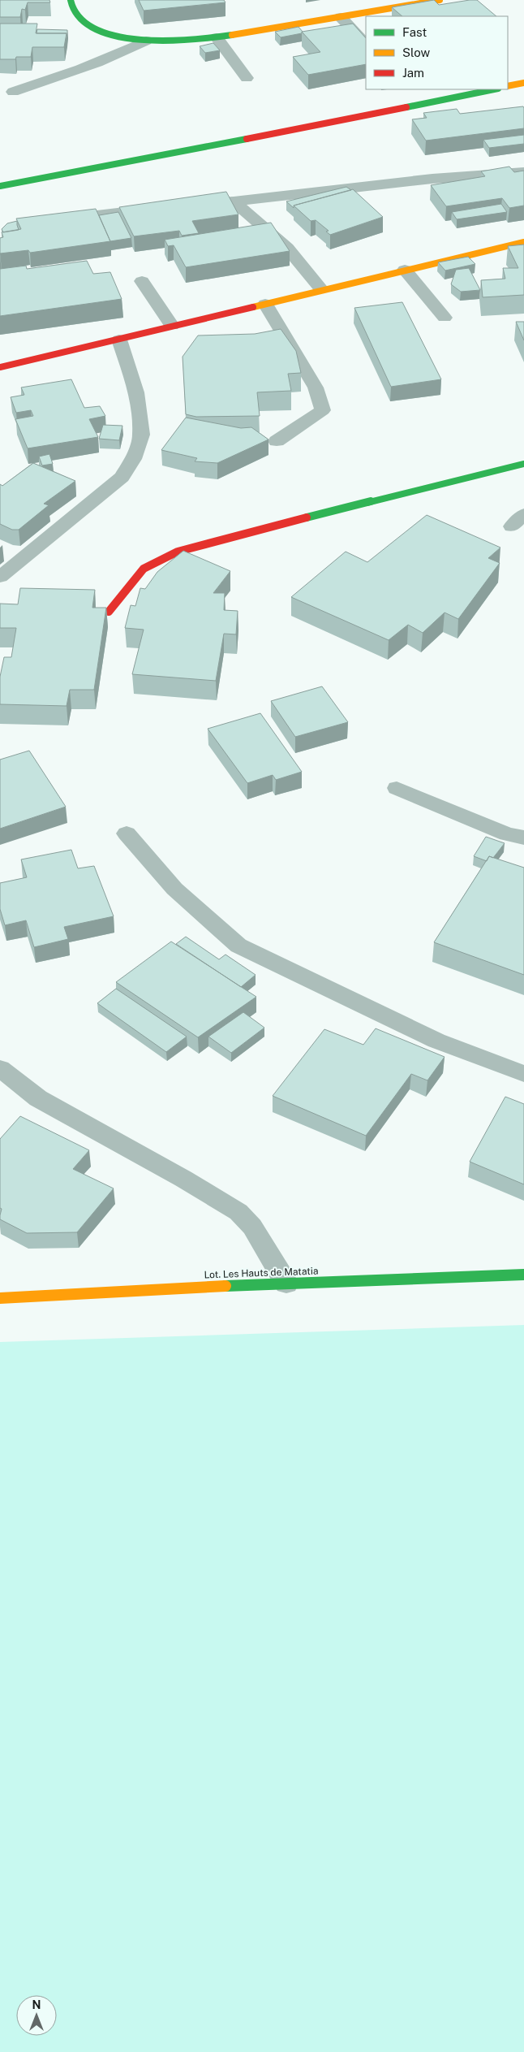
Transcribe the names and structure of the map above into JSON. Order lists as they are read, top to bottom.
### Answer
{
  "streets": {
    "street": ["Lot. Les Hauts de Matatia"]
  },
  "legend": ["Fast", "Slow", "Jam"],
  "north": "top"
}
